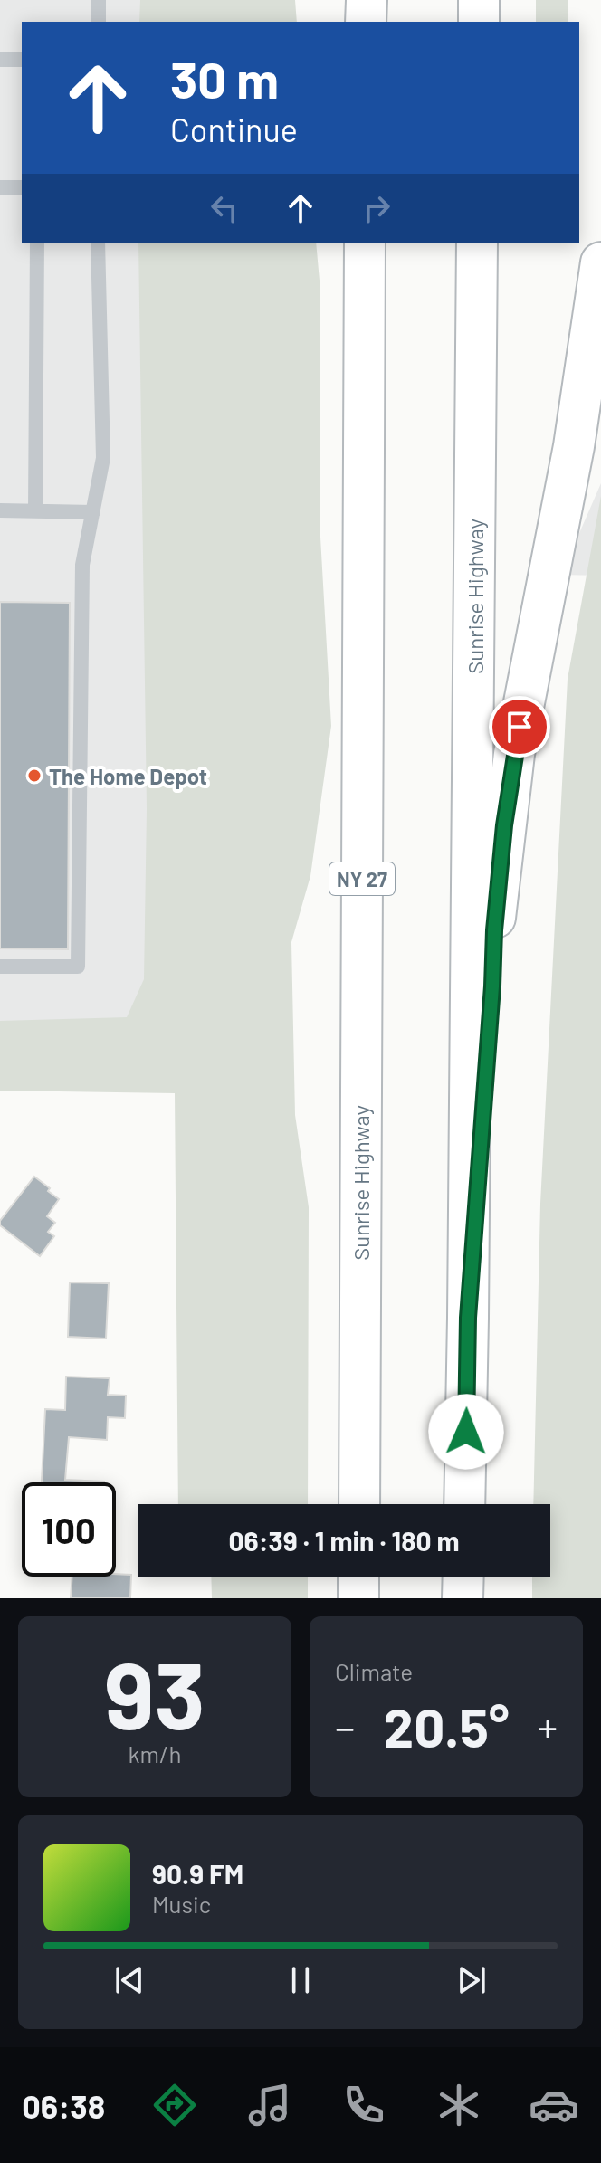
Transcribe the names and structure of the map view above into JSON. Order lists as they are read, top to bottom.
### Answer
{
  "streets": {
    "highway": ["Sunrise Highway", "NY 27"]
  },
  "places": ["The Home Depot"],
  "page": {
    "turn": ["30 m", "Continue"],
    "limit": "100",
    "trip": "06:39 · 1 min · 180 m",
    "tile": [
      ["93", "km/h"],
      "Climate"
    ],
    "heat": ["−", "20.5°", "+"],
    "song": ["90.9 FM", "Music"],
    "tabs": "06:38"
  }
}
